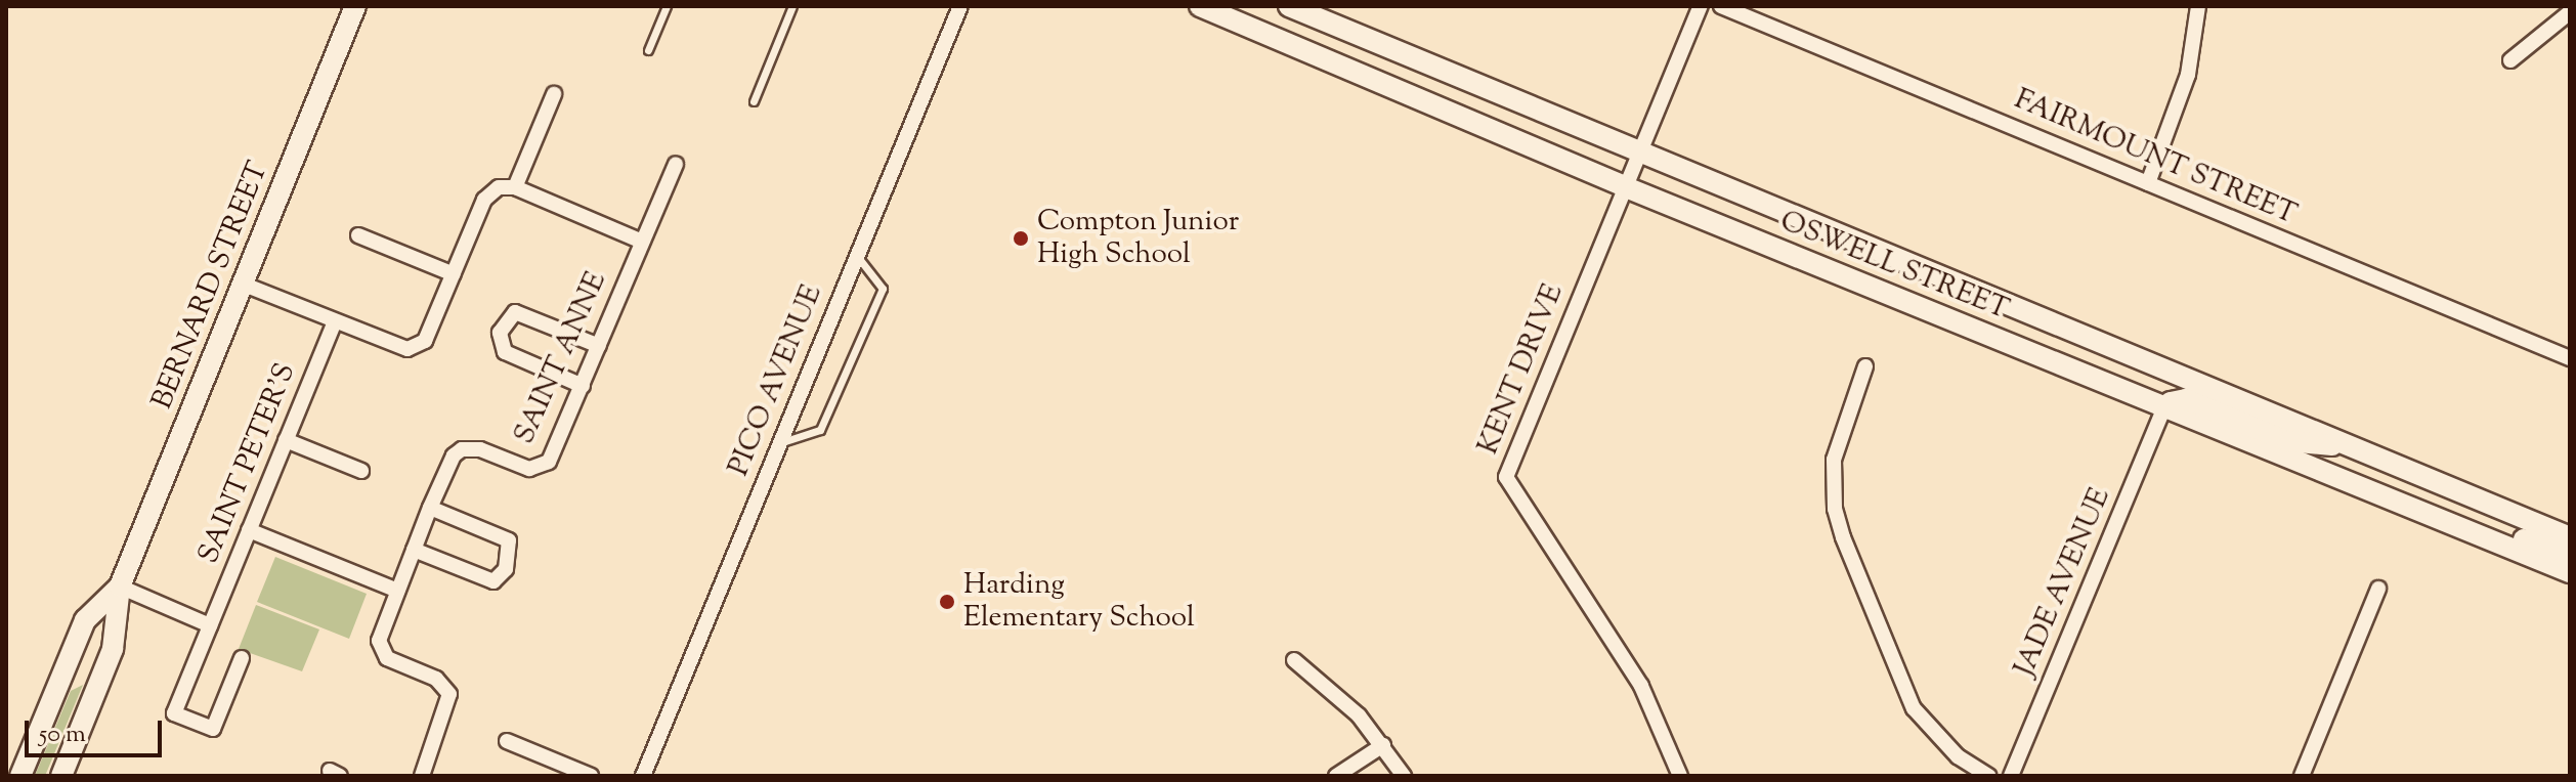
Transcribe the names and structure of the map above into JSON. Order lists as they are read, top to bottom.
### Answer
{
  "streets": {
    "main road": ["OSWELL STREET", "BERNARD STREET"],
    "street": [
      "FAIRMOUNT STREET",
      "SAINT ANNE",
      "KENT DRIVE",
      "PICO AVENUE",
      "SAINT PETER'S",
      "JADE AVENUE"
    ]
  },
  "crossings": [
    ["OSWELL STREET", "KENT DRIVE"],
    ["OSWELL STREET", "JADE AVENUE"]
  ],
  "places": ["Compton Junior High School", "Harding Elementary School"],
  "scale_bar": "50 m"
}
